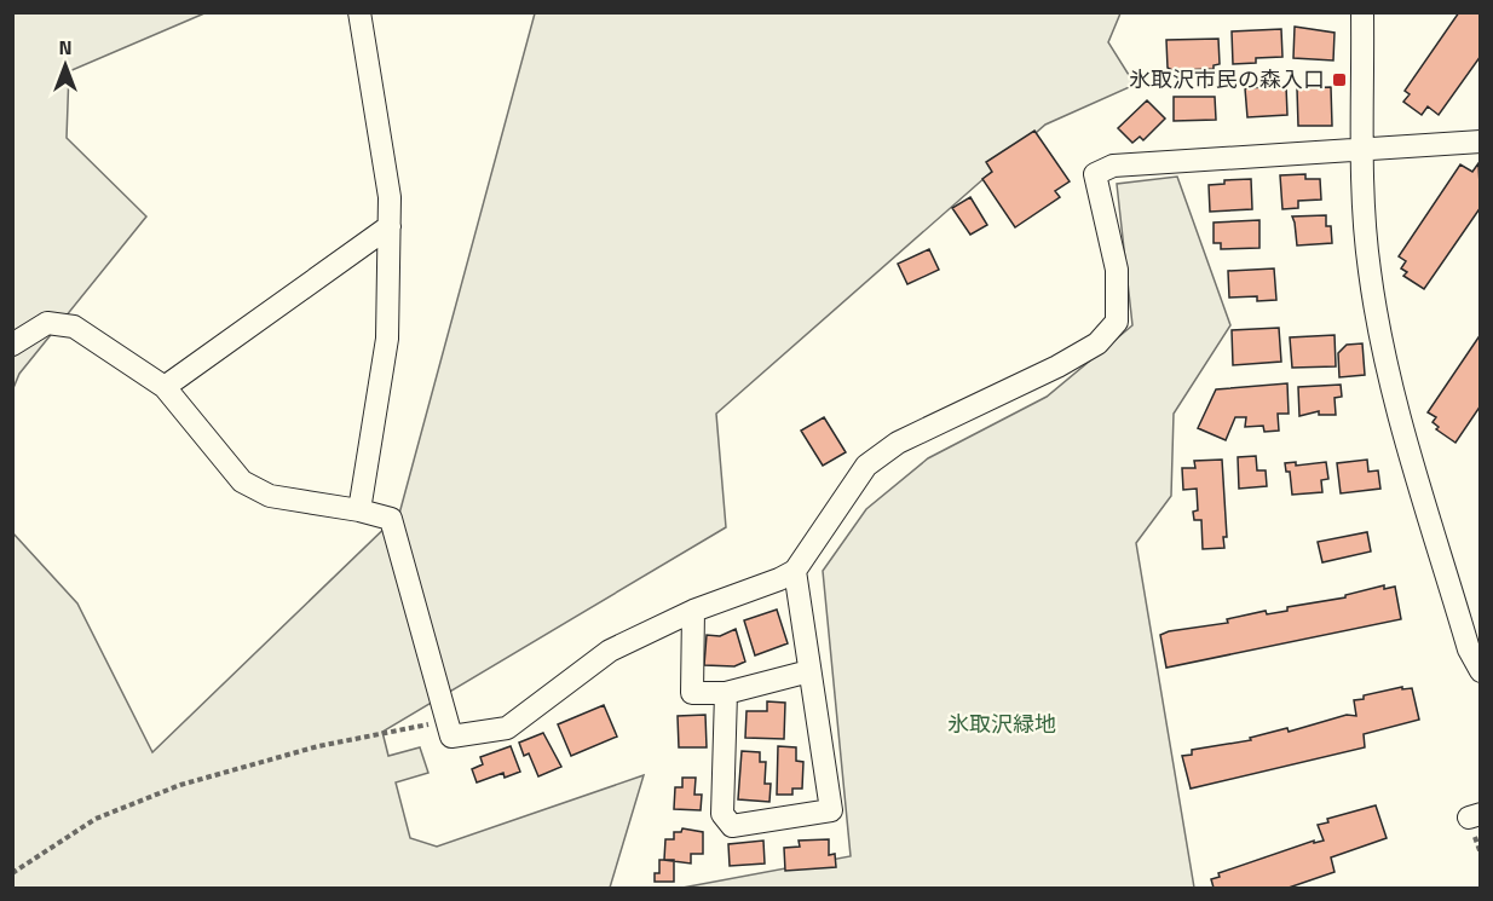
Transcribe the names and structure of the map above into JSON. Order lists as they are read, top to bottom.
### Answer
{
  "parks": ["氷取沢緑地"],
  "places": {
    "transit": ["氷取沢市民の森入口"]
  },
  "north": "top"
}
